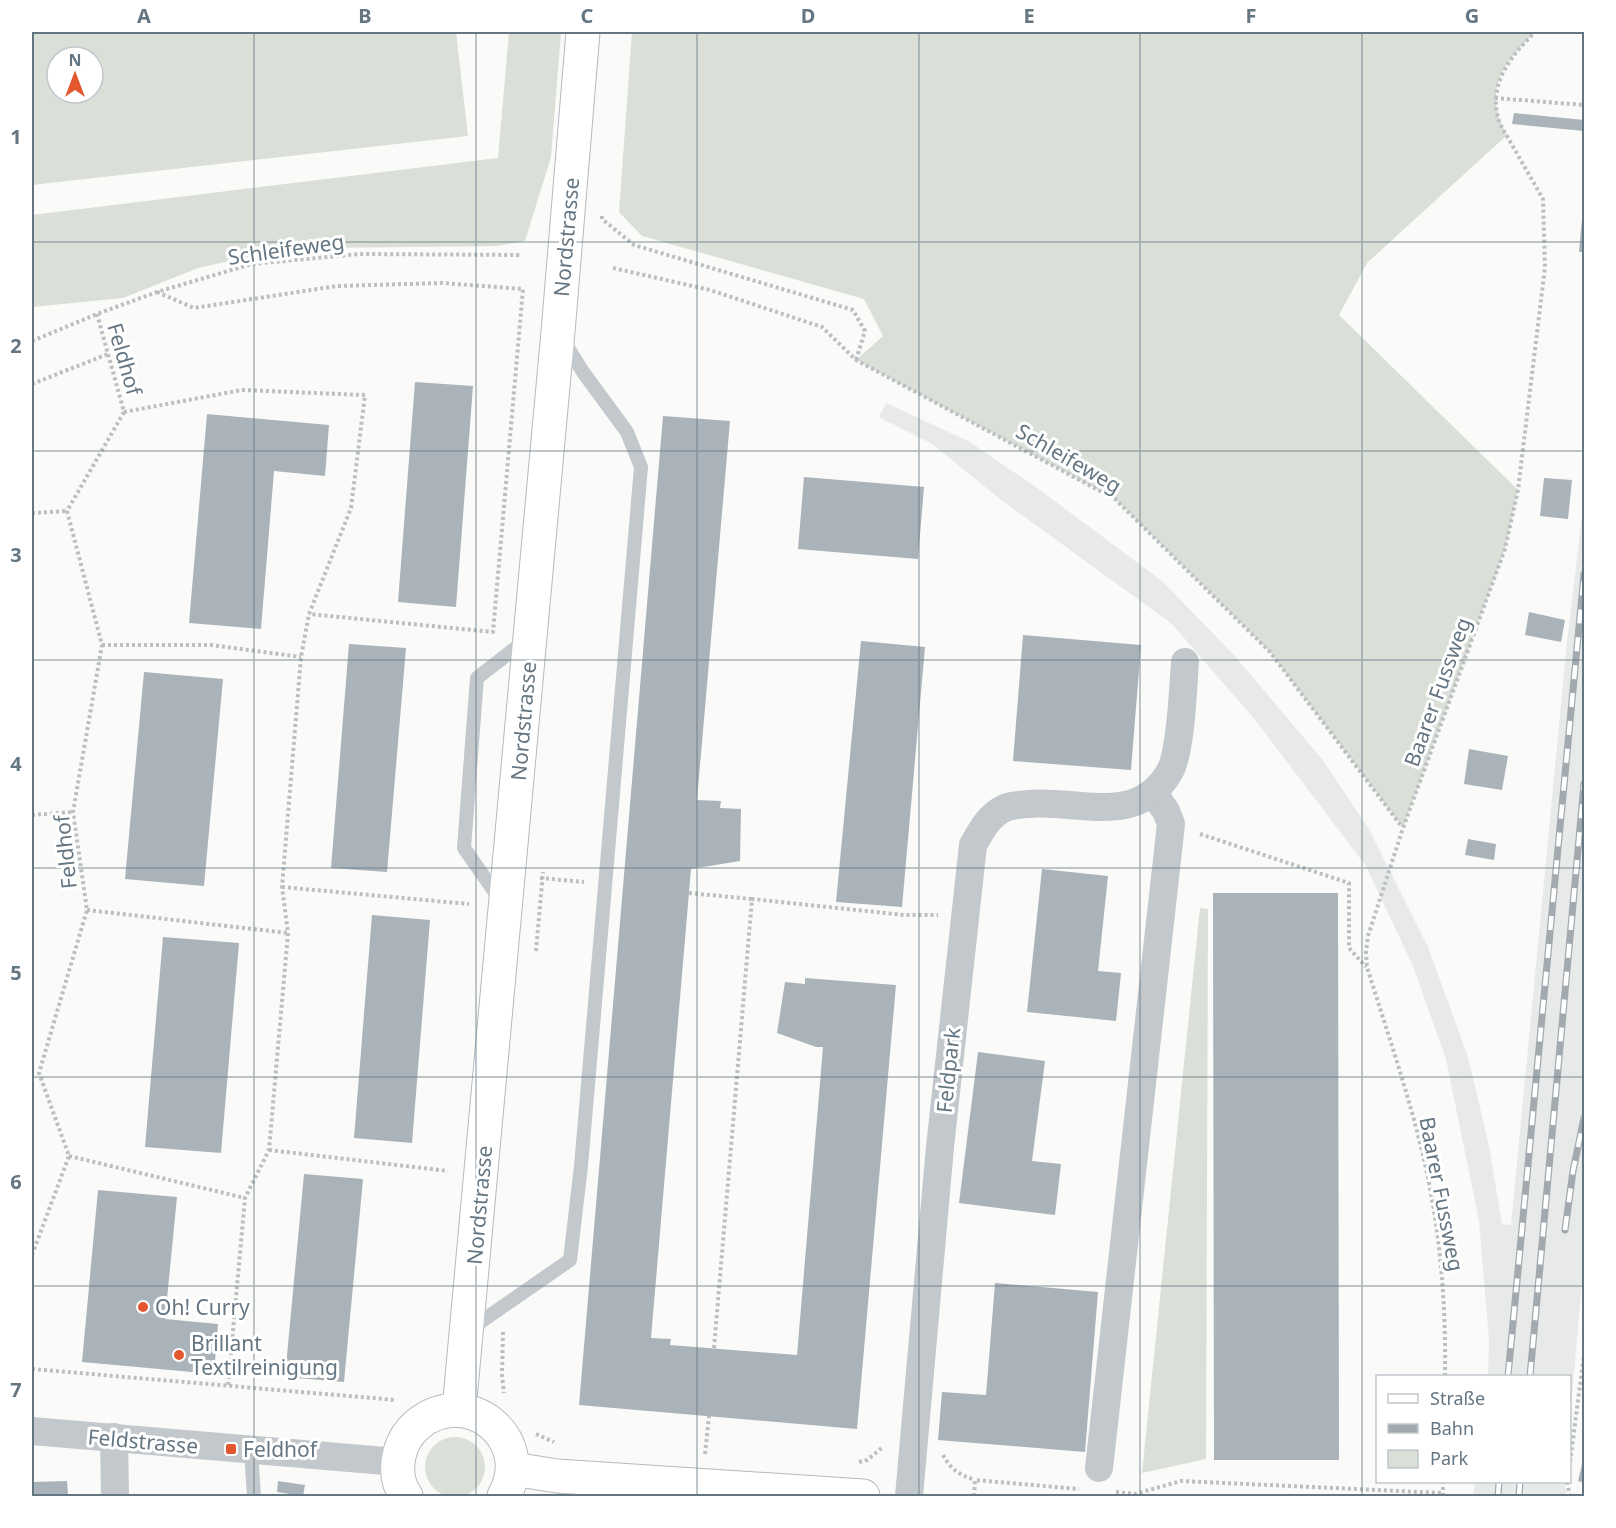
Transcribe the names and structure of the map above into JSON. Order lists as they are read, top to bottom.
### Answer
{
  "streets": {
    "main road": ["Nordstrasse"],
    "street": ["Feldpark", "Feldstrasse"],
    "path": ["Schleifeweg", "Feldhof", "Baarer Fussweg"]
  },
  "crossings": [
    ["Schleifeweg", "Feldhof"],
    ["Schleifeweg", "Baarer Fussweg"]
  ],
  "places": {
    "other": ["Oh! Curry", "Brillant Textilreinigung"],
    "transit": ["Feldhof"]
  },
  "legend": ["Straße", "Bahn", "Park"],
  "north": "top",
  "grid": {
    "columns": [
      "A",
      "B",
      "C",
      "D",
      "E",
      "F",
      "G"
    ],
    "rows": [
      "1",
      "2",
      "3",
      "4",
      "5",
      "6",
      "7"
    ]
  }
}
